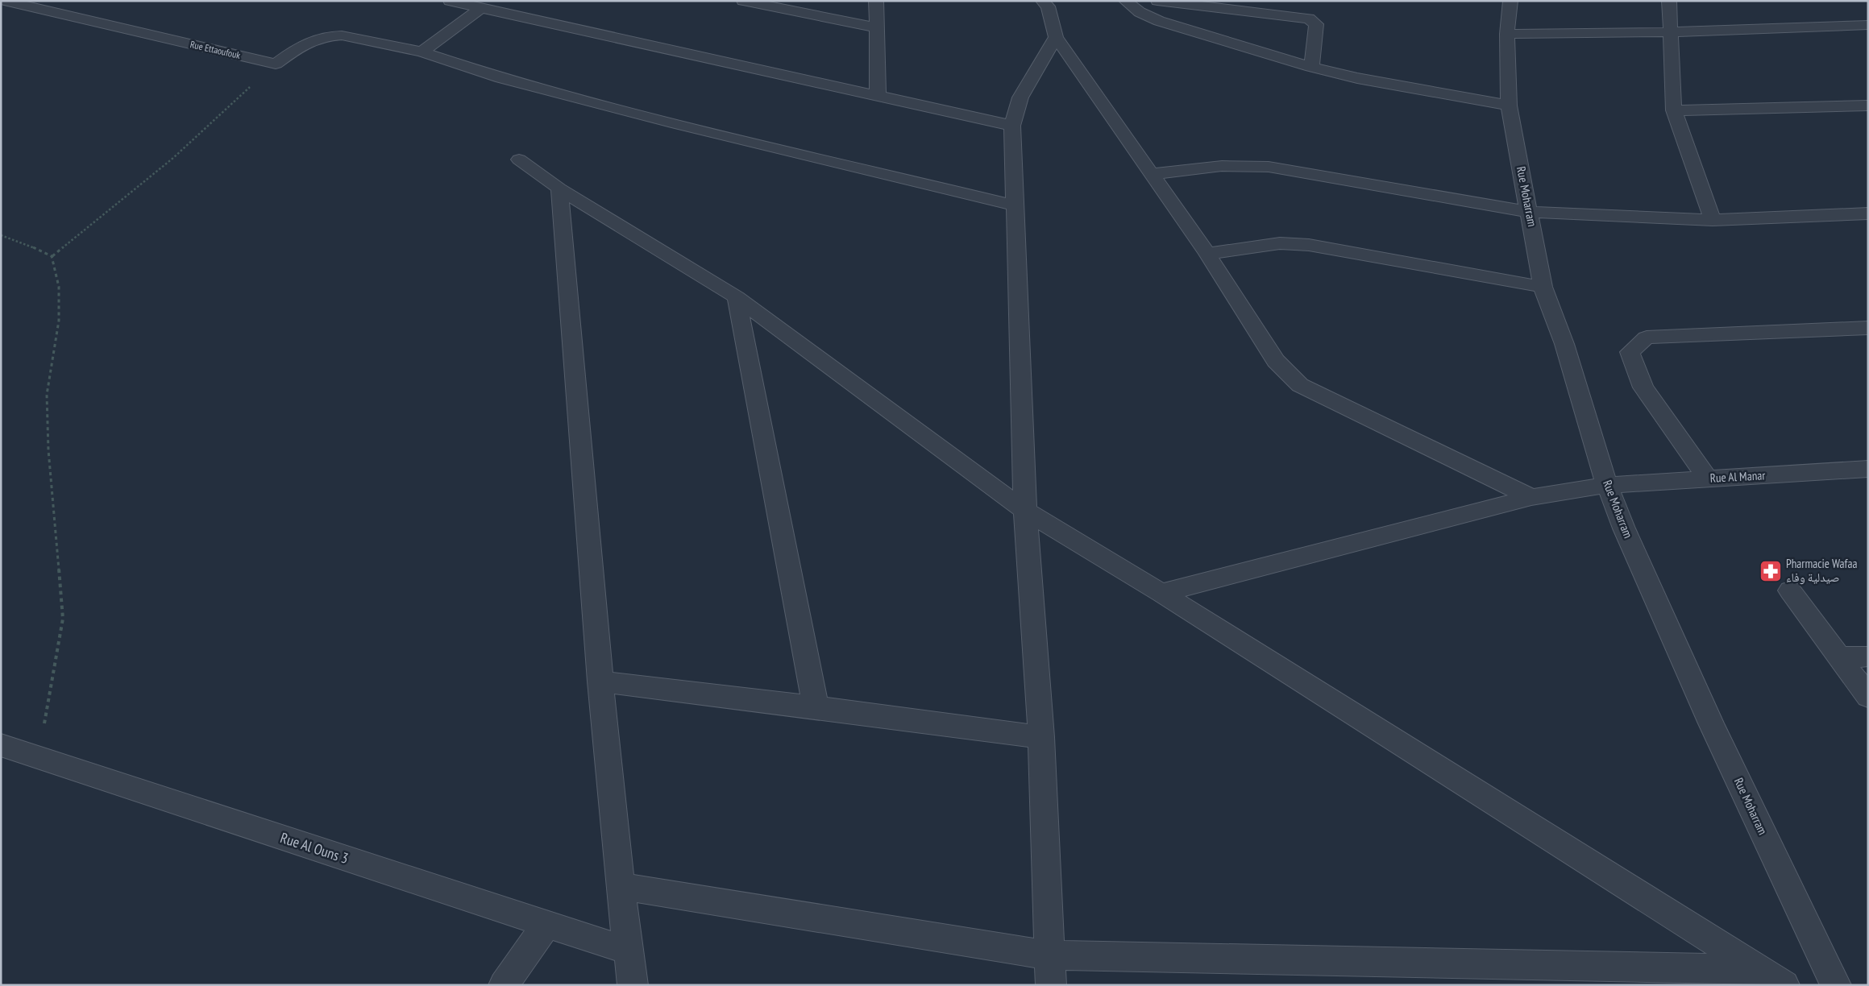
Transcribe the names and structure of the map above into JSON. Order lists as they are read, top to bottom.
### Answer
{
  "streets": {
    "street": [
      "Rue Ettaoufouk",
      "Rue Moharram",
      "Rue Al Manar",
      "Rue Al Ouns 3"
    ]
  },
  "crossings": [
    ["Rue Moharram", "Rue Al Manar"]
  ],
  "places": {
    "pharmacy": ["Pharmacie Wafaa صيدلية وفاء"]
  }
}
